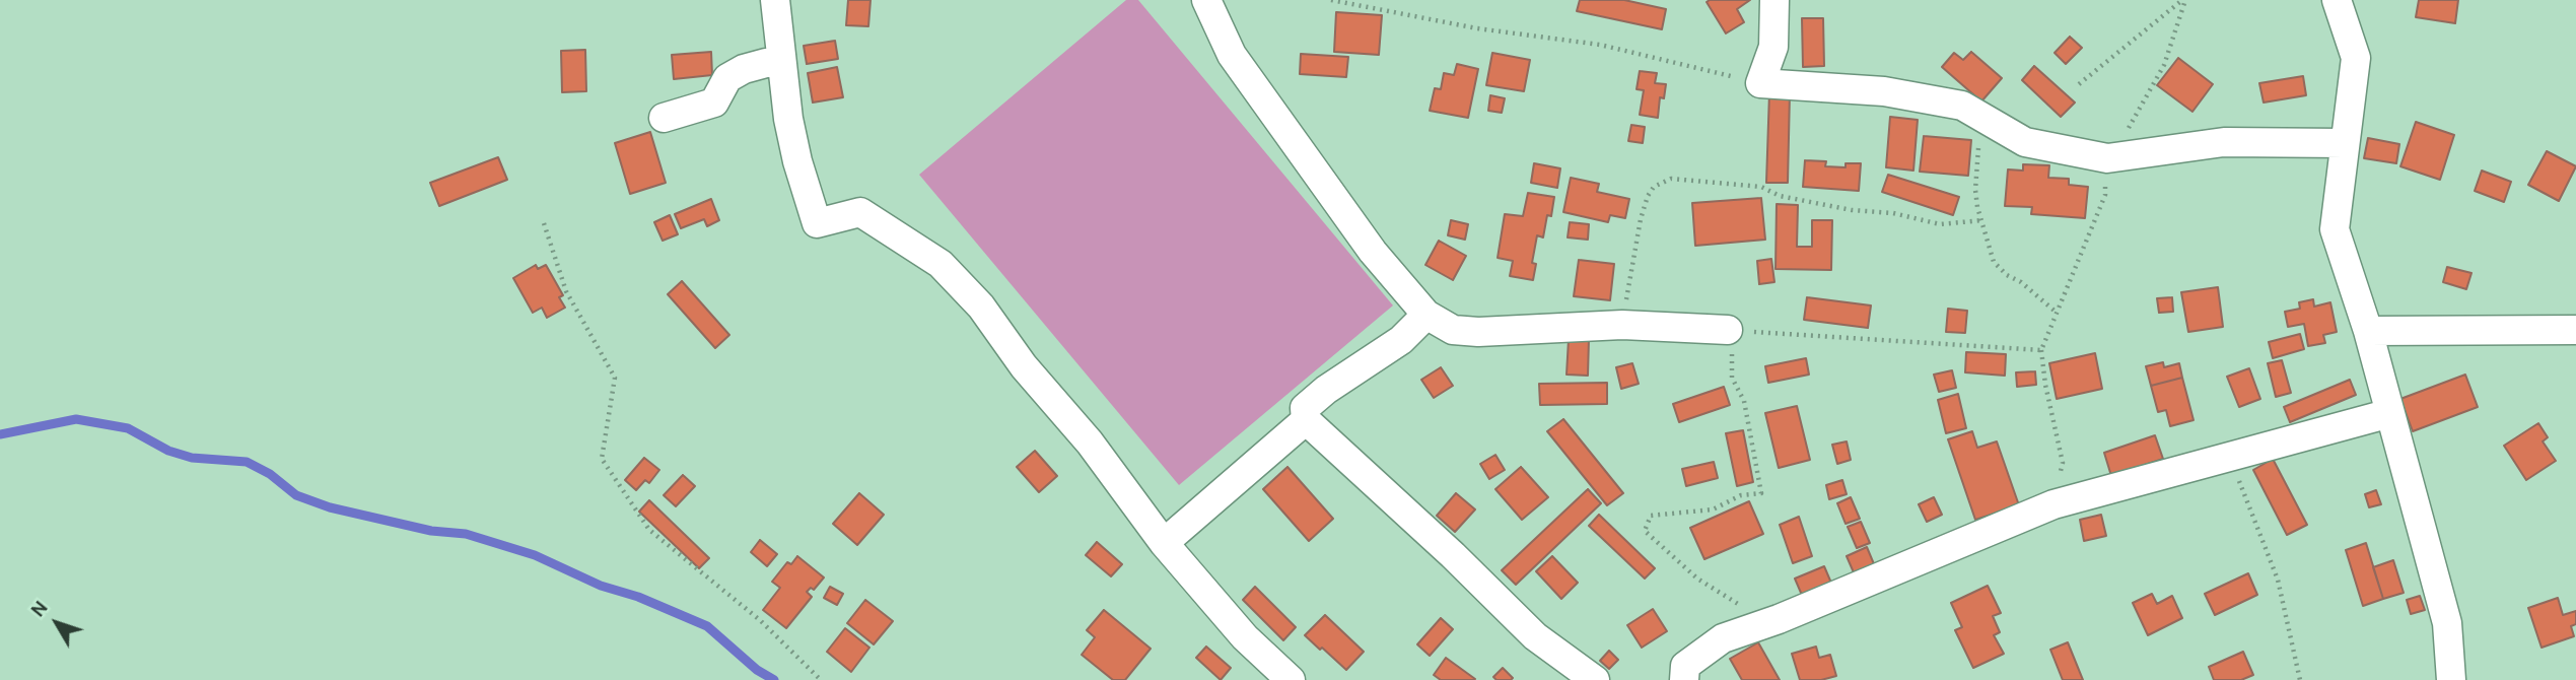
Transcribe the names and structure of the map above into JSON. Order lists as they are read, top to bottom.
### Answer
{
  "north": "top left"
}
